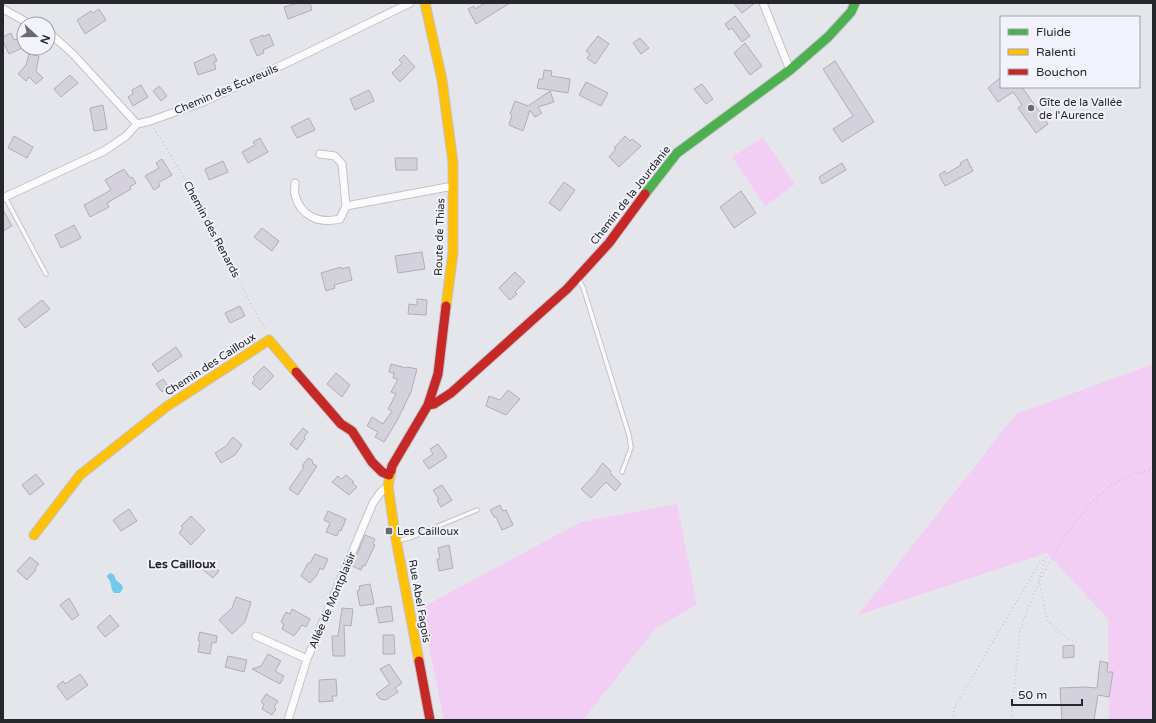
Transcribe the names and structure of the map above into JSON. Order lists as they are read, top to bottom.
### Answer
{
  "streets": {
    "street": [
      "Chemin des Écureuils",
      "Chemin de la Jourdanie",
      "Route de Thias",
      "Chemin des Cailloux",
      "Allée de Montplaisir",
      "Rue Abel Fagois"
    ],
    "path": ["Chemin des Renards"]
  },
  "crossings": [
    ["Chemin des Écureuils", "Chemin des Renards"],
    ["Chemin de la Jourdanie", "Route de Thias"],
    ["Chemin des Renards", "Chemin des Cailloux"],
    ["Route de Thias", "Chemin des Cailloux"],
    ["Route de Thias", "Allée de Montplaisir"],
    ["Route de Thias", "Rue Abel Fagois"],
    ["Allée de Montplaisir", "Rue Abel Fagois"]
  ],
  "districts": ["Les Cailloux"],
  "places": {
    "other": ["Gîte de la Vallée de l'Aurence"],
    "transit": ["Les Cailloux"]
  },
  "legend": ["Fluide", "Ralenti", "Bouchon"],
  "scale_bar": "50 m",
  "north": "right"
}
